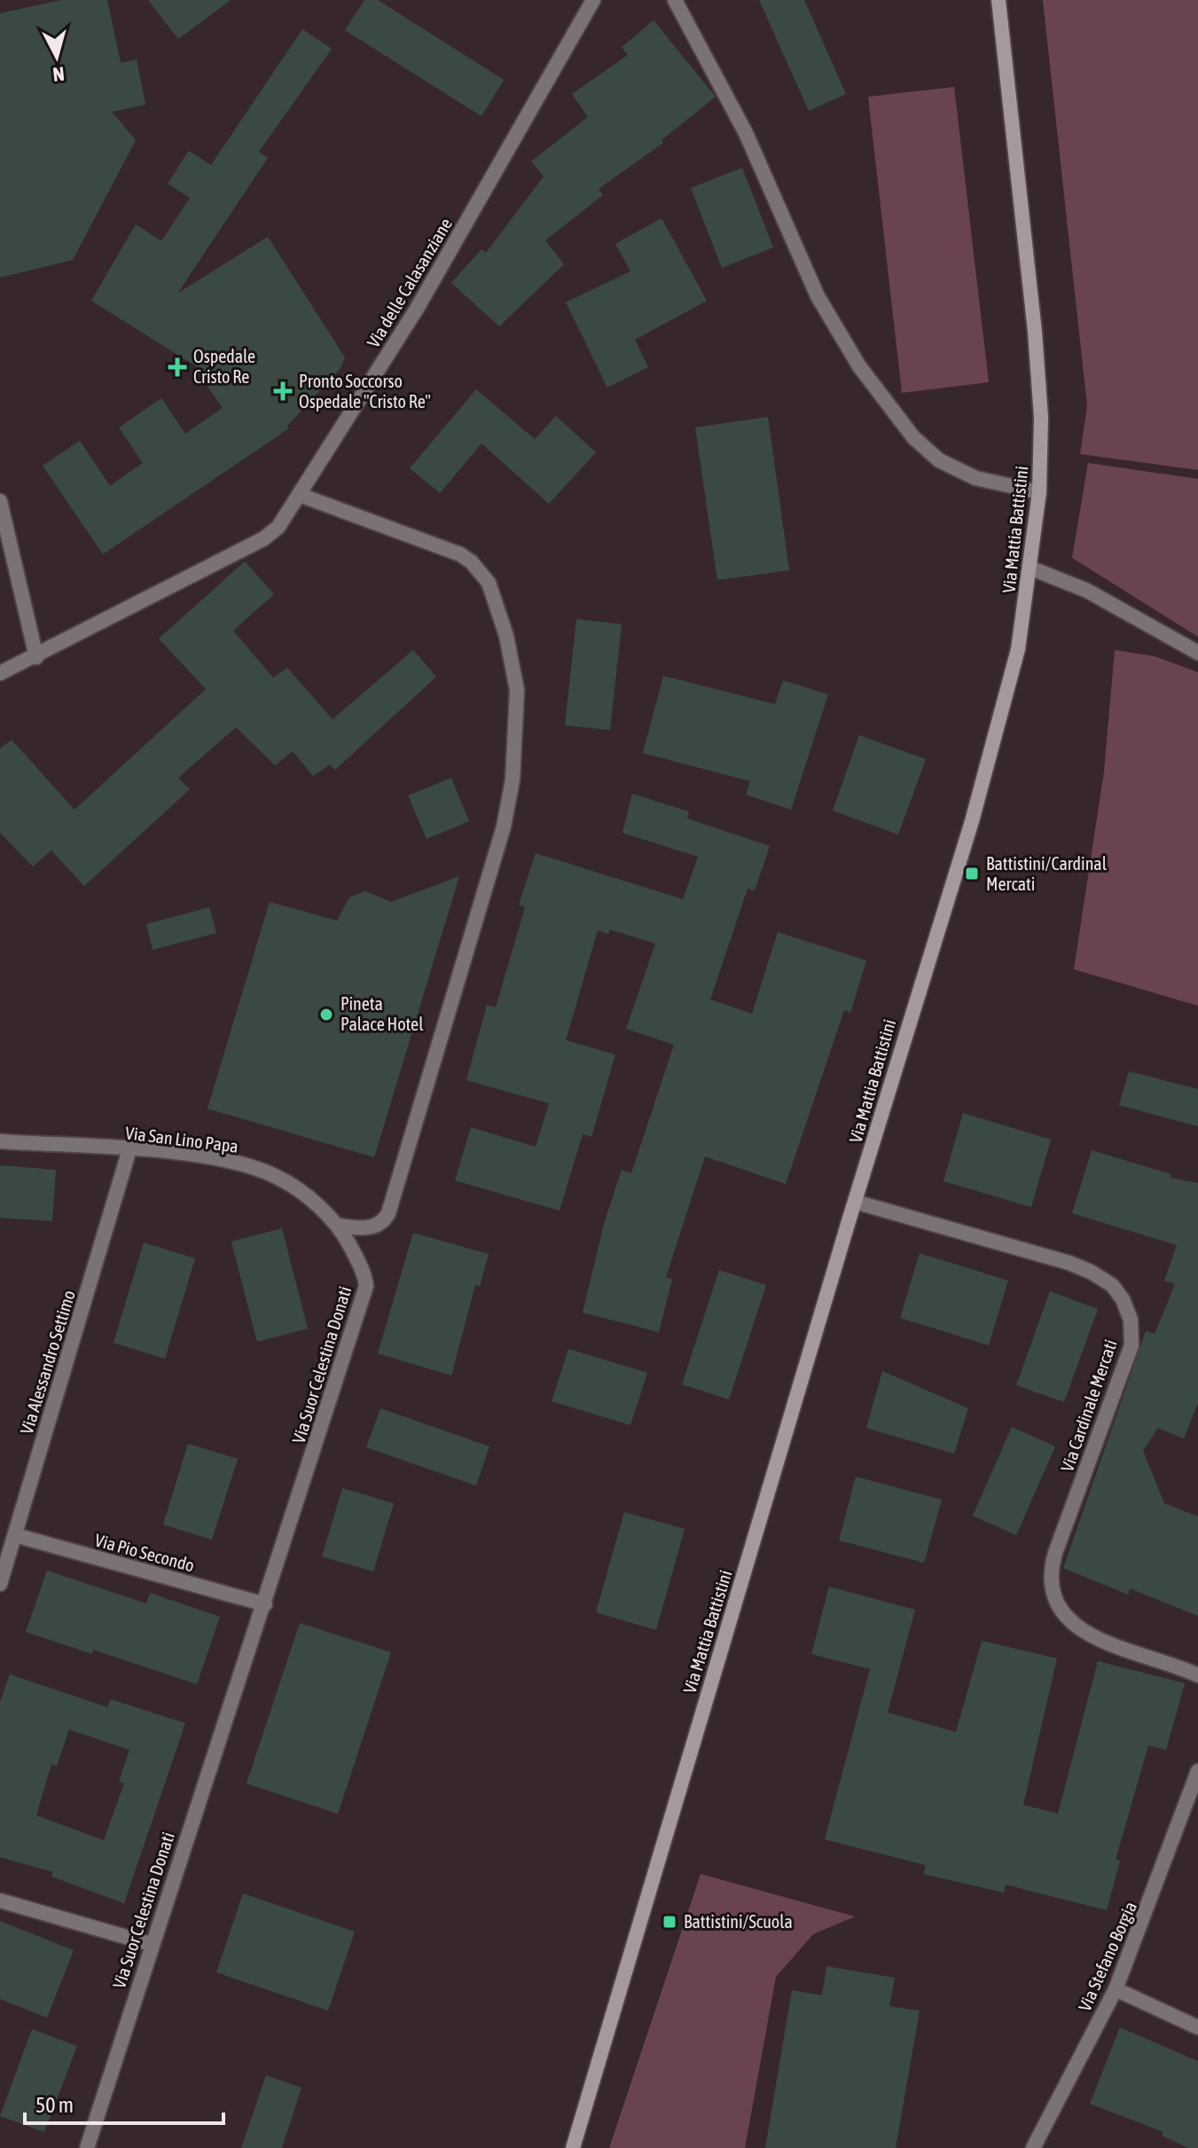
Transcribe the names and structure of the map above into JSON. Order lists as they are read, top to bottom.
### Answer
{
  "streets": {
    "main road": ["Via Mattia Battistini"],
    "street": [
      "Via delle Calasanziane",
      "Via San Lino Papa",
      "Via Alessandro Settimo",
      "Via Suor Celestina Donati",
      "Via Cardinale Mercati",
      "Via Pio Secondo",
      "Via Stefano Borgia"
    ]
  },
  "crossings": [
    ["Via Mattia Battistini", "Via Cardinale Mercati"],
    ["Via San Lino Papa", "Via Alessandro Settimo"],
    ["Via San Lino Papa", "Via Suor Celestina Donati"],
    ["Via Alessandro Settimo", "Via Pio Secondo"],
    ["Via Suor Celestina Donati", "Via Pio Secondo"]
  ],
  "places": {
    "health": ["Ospedale Cristo Re", "Pronto Soccorso Ospedale \"Cristo Re\""],
    "transit": ["Battistini/Cardinal Mercati", "Battistini/Scuola"],
    "other": ["Pineta Palace Hotel"]
  },
  "scale_bar": "50 m",
  "north": "bottom"
}
